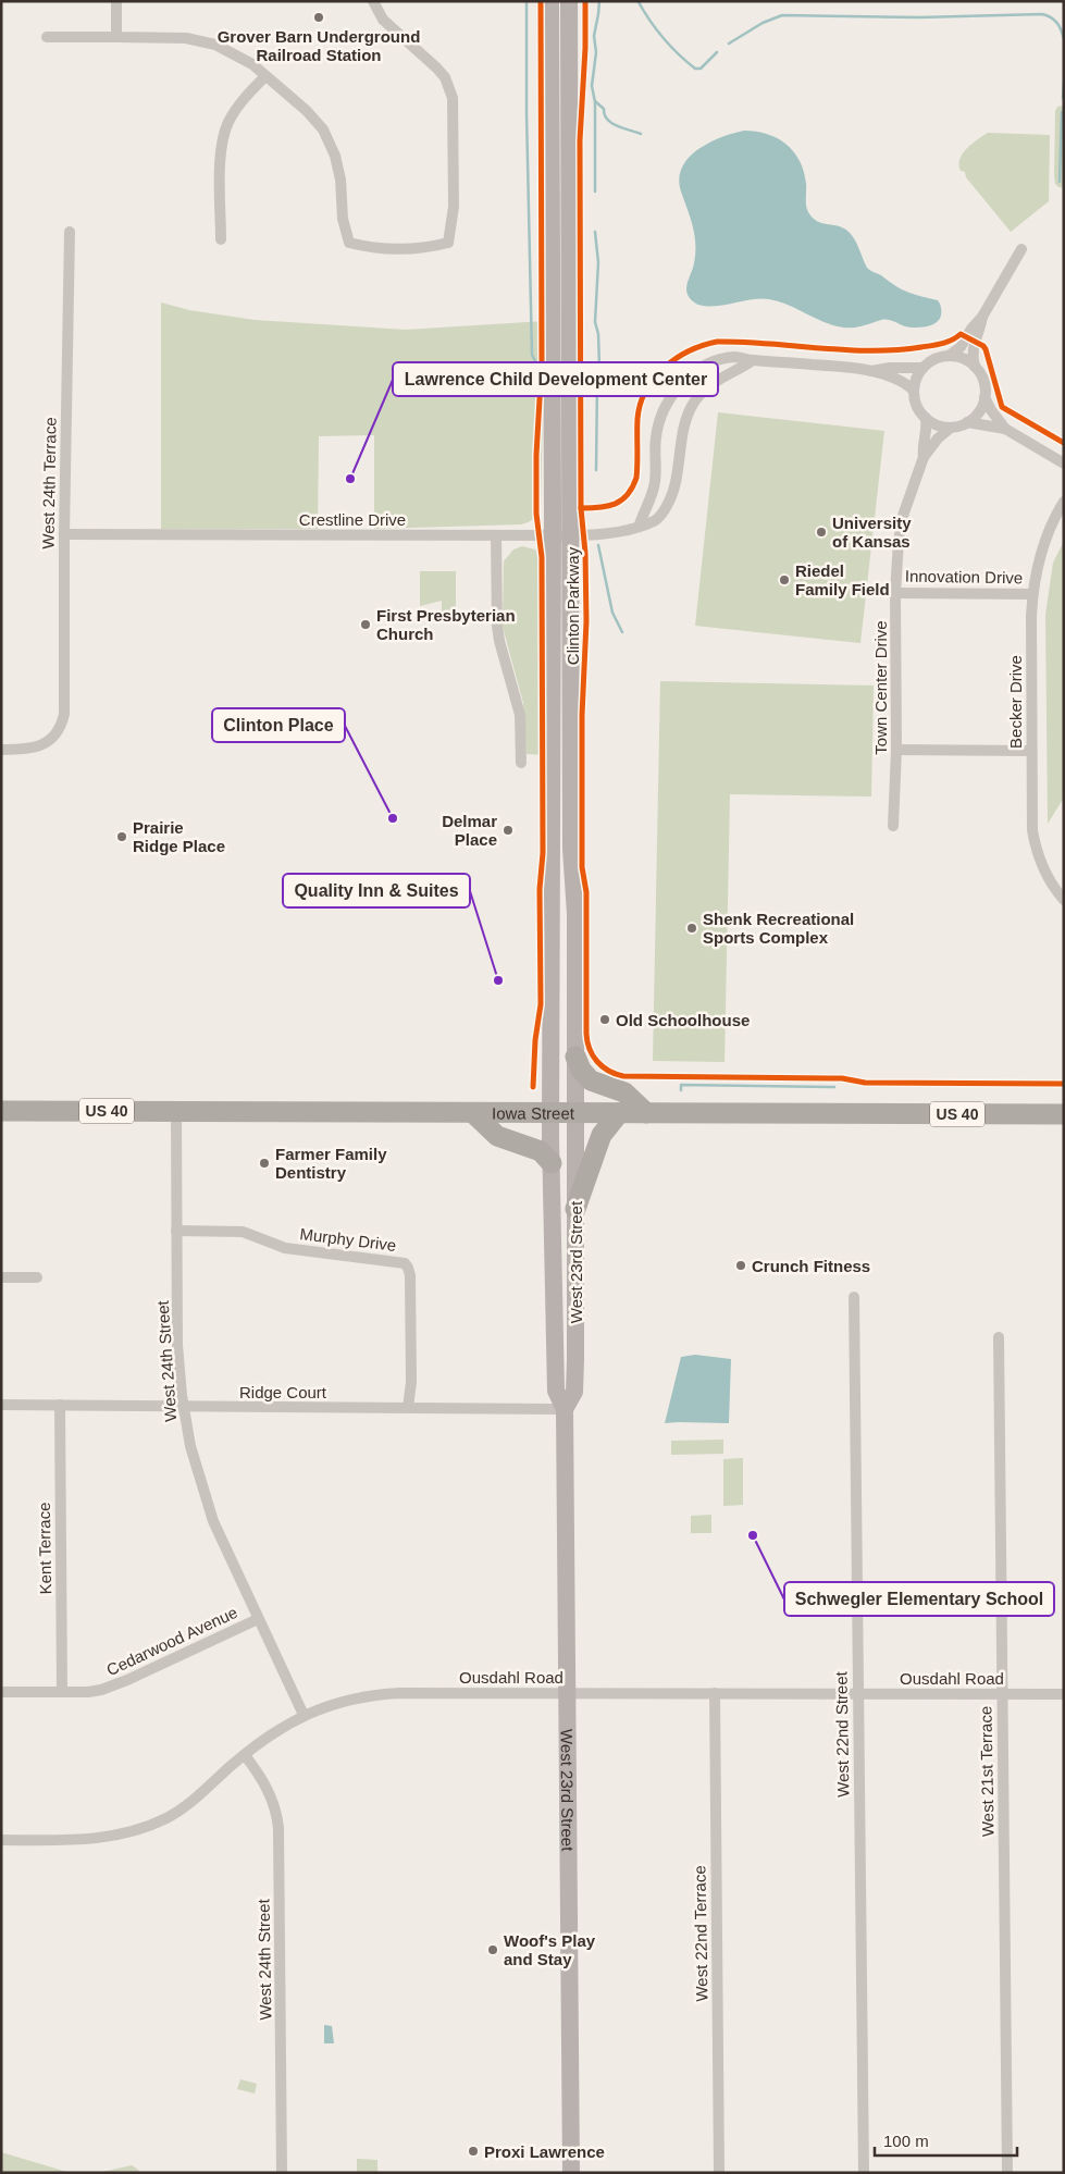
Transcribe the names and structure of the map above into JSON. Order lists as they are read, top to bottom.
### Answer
{
  "streets": {
    "highway": ["US 40", "Iowa Street"],
    "main road": ["Clinton Parkway", "West 23rd Street"],
    "street": [
      "West 24th Terrace",
      "Crestline Drive",
      "Innovation Drive",
      "Town Center Drive",
      "Becker Drive",
      "Murphy Drive",
      "West 24th Street",
      "Ridge Court",
      "Kent Terrace",
      "Cedarwood Avenue",
      "Ousdahl Road",
      "West 22nd Street",
      "West 21st Terrace",
      "West 22nd Terrace"
    ]
  },
  "crossings": [
    ["West 24th Terrace", "Crestline Drive"],
    ["Crestline Drive", "Clinton Parkway"],
    ["Innovation Drive", "Town Center Drive"],
    ["Innovation Drive", "Becker Drive"],
    ["Clinton Parkway", "Iowa Street"],
    ["Clinton Parkway", "West 23rd Street"],
    ["Iowa Street", "West 23rd Street"],
    ["Iowa Street", "West 24th Street"],
    ["Murphy Drive", "West 24th Street"],
    ["Murphy Drive", "Ridge Court"],
    ["West 23rd Street", "Ridge Court"],
    ["West 23rd Street", "Ousdahl Road"],
    ["West 24th Street", "Ridge Court"],
    ["West 24th Street", "Cedarwood Avenue"],
    ["West 24th Street", "Ousdahl Road"],
    ["Ridge Court", "Kent Terrace"],
    ["Kent Terrace", "Cedarwood Avenue"],
    ["Ousdahl Road", "West 22nd Street"],
    ["Ousdahl Road", "West 21st Terrace"],
    ["Ousdahl Road", "West 22nd Terrace"]
  ],
  "places": [
    "Grover Barn Underground Railroad Station",
    "Lawrence Child Development Center",
    "University of Kansas",
    "Riedel Family Field",
    "First Presbyterian Church",
    "Clinton Place",
    "Delmar Place",
    "Prairie Ridge Place",
    "Shenk Recreational Sports Complex",
    "Quality Inn & Suites",
    "Old Schoolhouse",
    "Farmer Family Dentistry",
    "Crunch Fitness",
    "Schwegler Elementary School",
    "Woof's Play and Stay",
    "Proxi Lawrence"
  ],
  "scale_bar": "100 m"
}
